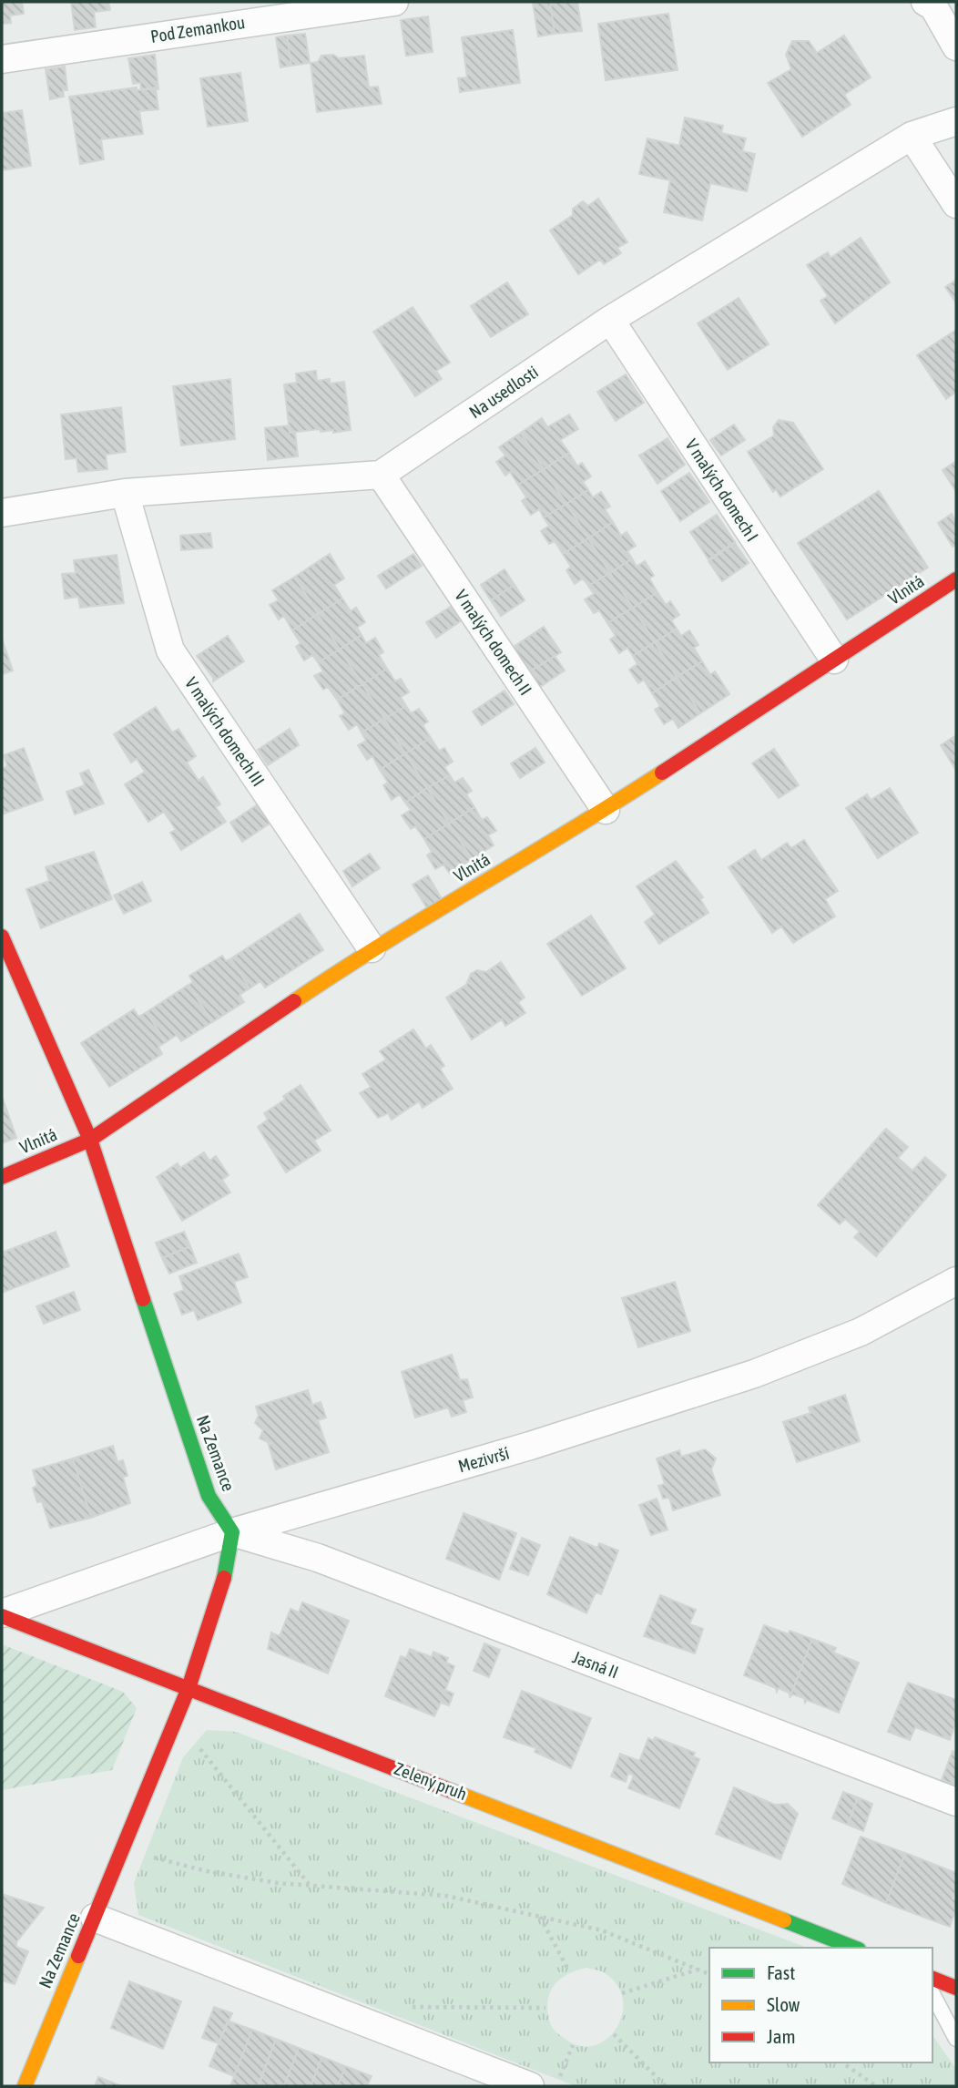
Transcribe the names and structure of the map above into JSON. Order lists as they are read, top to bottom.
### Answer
{
  "streets": {
    "street": [
      "Pod Zemankou",
      "Na usedlosti",
      "V malých domech I",
      "Vlnitá",
      "V malých domech II",
      "V malých domech III",
      "Na Zemance",
      "Mezivrší",
      "Jasná II",
      "Zelený pruh"
    ]
  },
  "crossings": [
    ["Na usedlosti", "V malých domech I"],
    ["Na usedlosti", "V malých domech II"],
    ["Na usedlosti", "V malých domech III"],
    ["V malých domech I", "Vlnitá"],
    ["Vlnitá", "V malých domech II"],
    ["Vlnitá", "V malých domech III"],
    ["Vlnitá", "Na Zemance"],
    ["Na Zemance", "Mezivrší"],
    ["Na Zemance", "Jasná II"],
    ["Na Zemance", "Zelený pruh"],
    ["Mezivrší", "Jasná II"],
    ["Mezivrší", "Zelený pruh"]
  ],
  "legend": ["Fast", "Slow", "Jam"]
}
